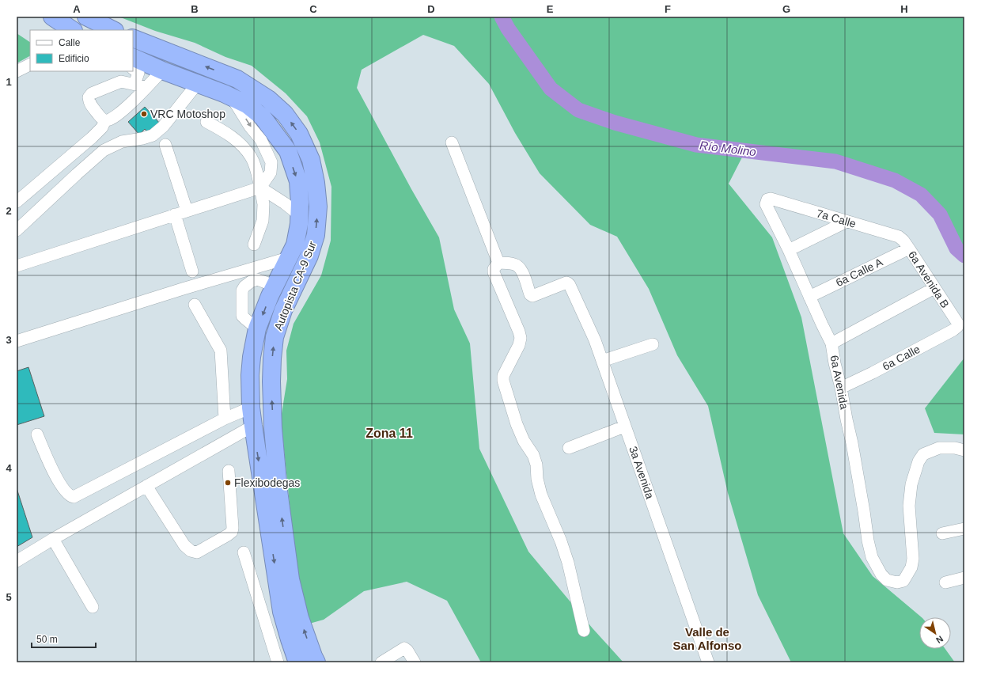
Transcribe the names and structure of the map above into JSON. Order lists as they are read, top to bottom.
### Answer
{
  "streets": {
    "highway": ["Autopista CA-9 Sur"],
    "street": [
      "7a Calle",
      "6a Calle A",
      "6a Avenida B",
      "6a Calle",
      "6a Avenida",
      "3a Avenida"
    ]
  },
  "crossings": [
    ["7a Calle", "6a Avenida B"],
    ["7a Calle", "6a Avenida"],
    ["6a Calle A", "6a Avenida B"],
    ["6a Calle A", "6a Avenida"],
    ["6a Avenida B", "6a Calle"],
    ["6a Calle", "6a Avenida"]
  ],
  "districts": ["Zona 11", "Valle de San Alfonso"],
  "water": ["Río Molino"],
  "places": ["VRC Motoshop", "Flexibodegas"],
  "legend": ["Calle", "Edificio"],
  "scale_bar": "50 m",
  "north": "bottom right",
  "grid": {
    "columns": [
      "A",
      "B",
      "C",
      "D",
      "E",
      "F",
      "G",
      "H"
    ],
    "rows": [
      "1",
      "2",
      "3",
      "4",
      "5"
    ]
  }
}
